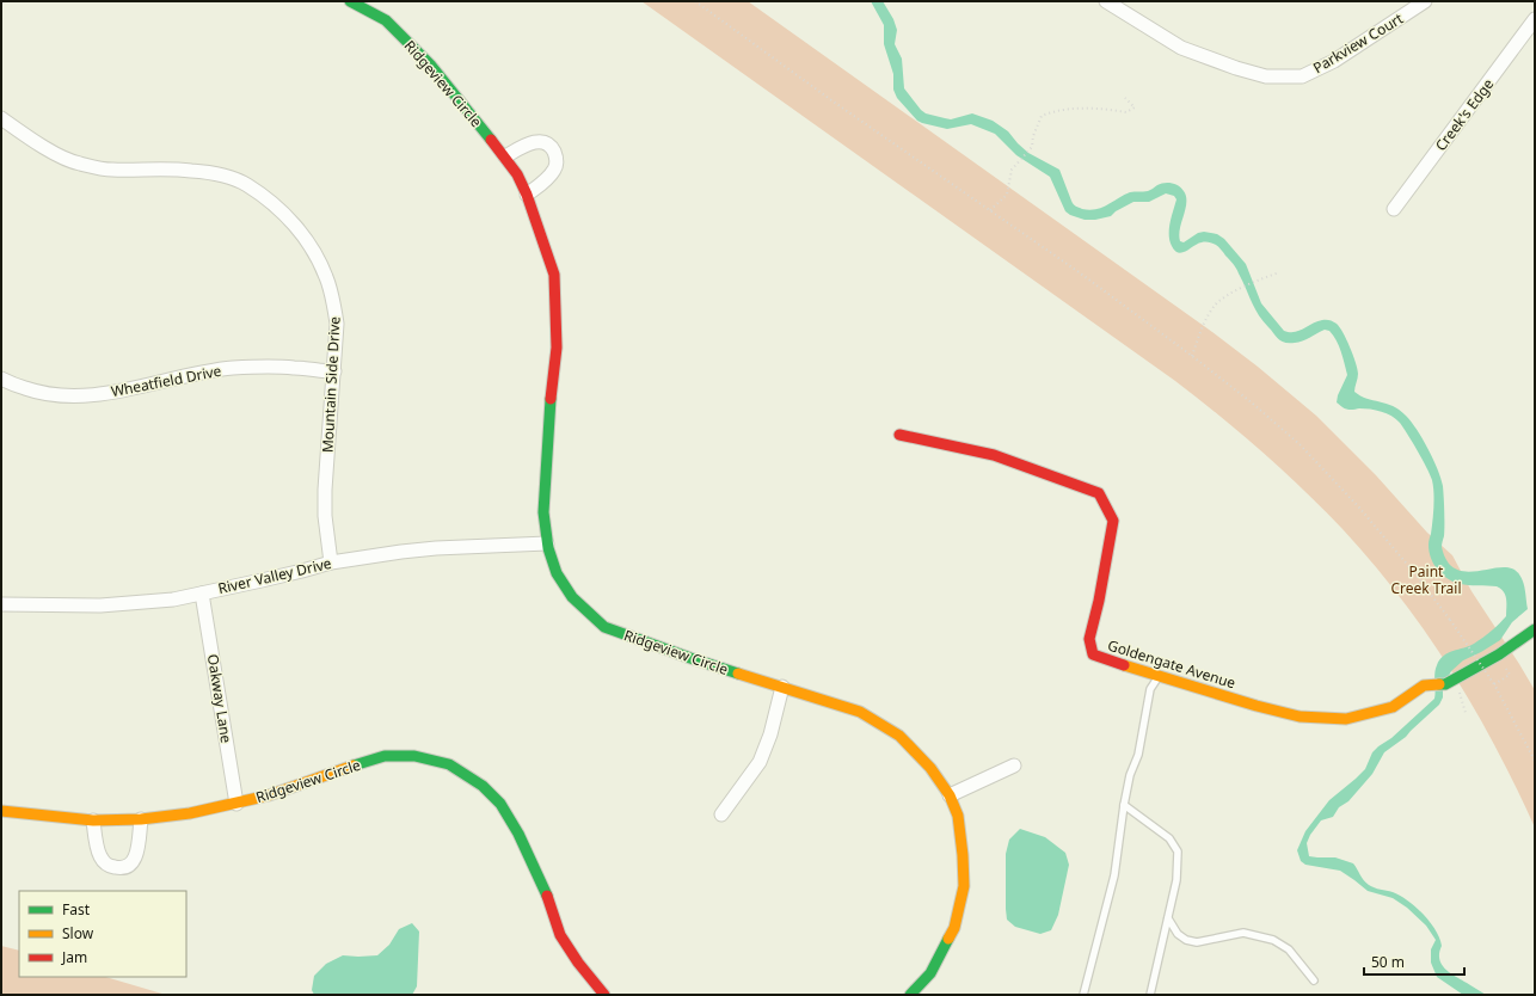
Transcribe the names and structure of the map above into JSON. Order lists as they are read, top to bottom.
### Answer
{
  "streets": {
    "street": [
      "Parkview Court",
      "Ridgeview Circle",
      "Creek's Edge",
      "Wheatfield Drive",
      "Mountain Side Drive",
      "River Valley Drive",
      "Goldengate Avenue",
      "Oakway Lane"
    ]
  },
  "crossings": [
    ["Ridgeview Circle", "River Valley Drive"],
    ["Ridgeview Circle", "Oakway Lane"],
    ["Wheatfield Drive", "Mountain Side Drive"],
    ["Mountain Side Drive", "River Valley Drive"],
    ["River Valley Drive", "Oakway Lane"]
  ],
  "parks": ["Paint Creek Trail"],
  "legend": ["Fast", "Slow", "Jam"],
  "scale_bar": "50 m"
}
